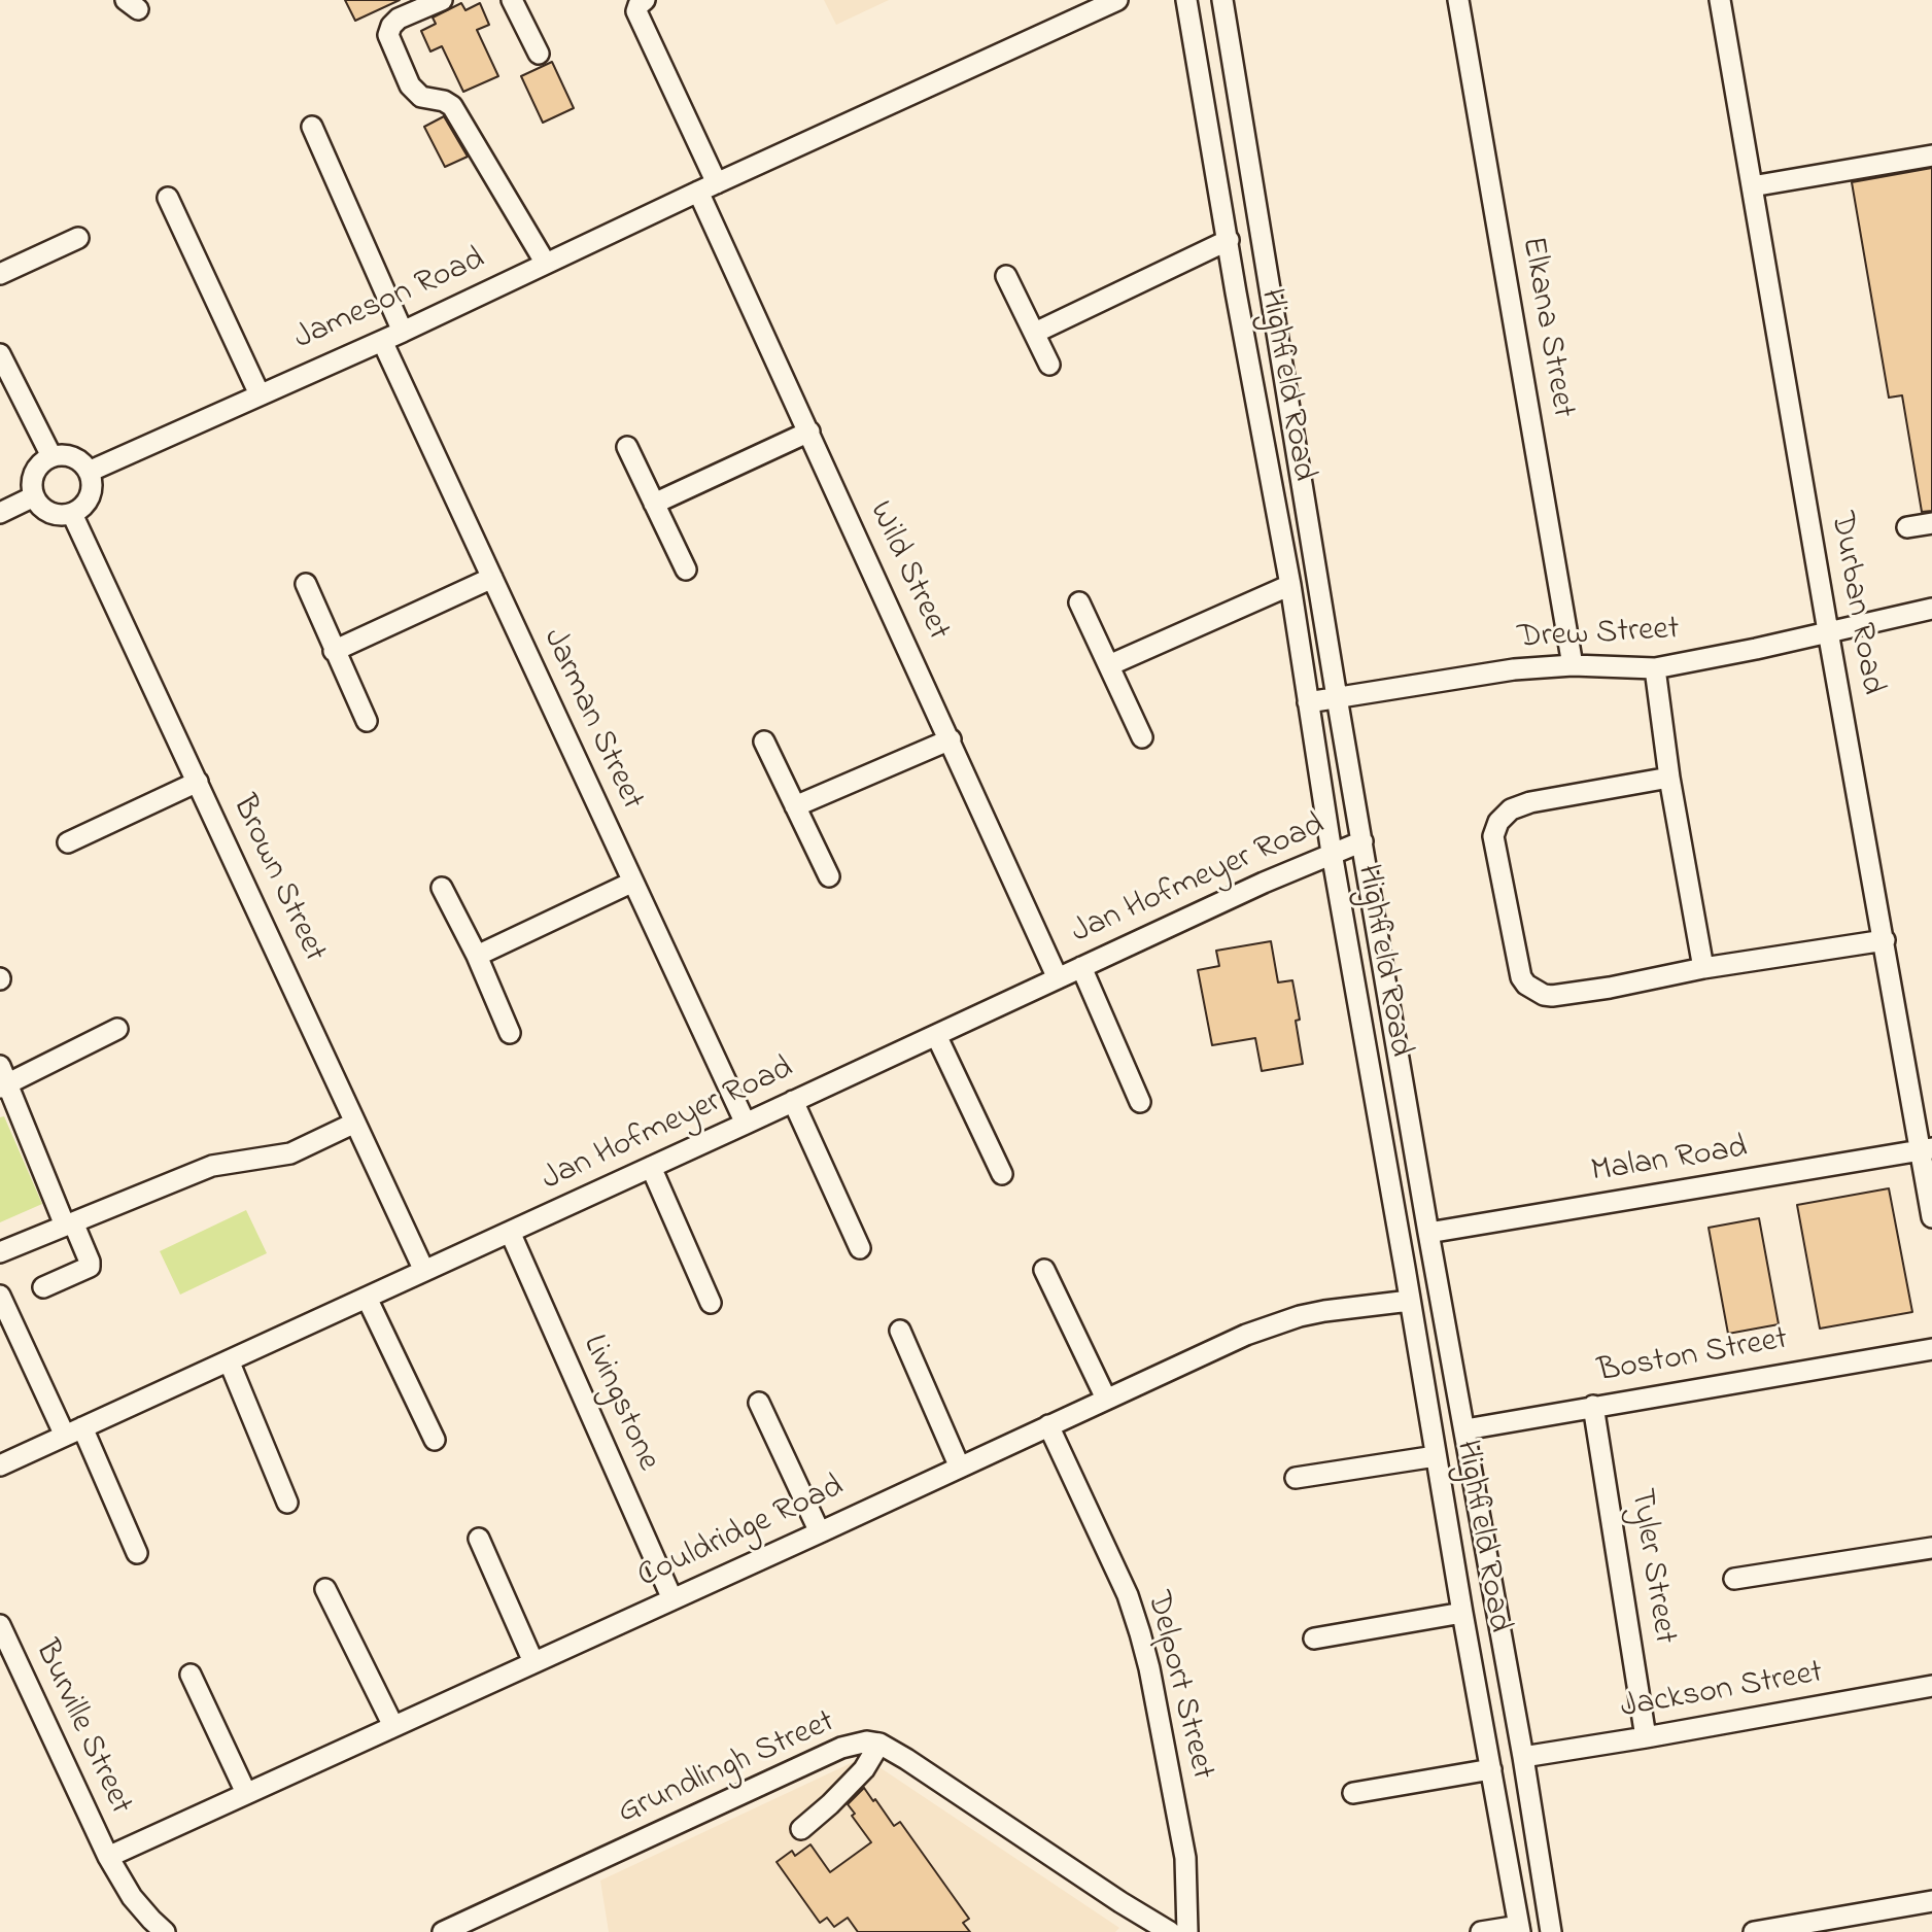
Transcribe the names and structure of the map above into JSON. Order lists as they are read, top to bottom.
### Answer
{
  "streets": {
    "street": [
      "Jameson Road",
      "Elkana Street",
      "Highfield Road",
      "Wild Street",
      "Durban Road",
      "Drew Street",
      "Jarman Street",
      "Brown Street",
      "Jan Hofmeyer Road",
      "Malan Road",
      "Boston Street",
      "Livingstone",
      "Couldridge Road",
      "Tyler Street",
      "Delport Street",
      "Jackson Street",
      "Burville Street",
      "Grundlingh Street"
    ]
  },
  "crossings": [
    ["Jameson Road", "Wild Street"],
    ["Jameson Road", "Jarman Street"],
    ["Jameson Road", "Brown Street"],
    ["Elkana Street", "Drew Street"],
    ["Highfield Road", "Drew Street"],
    ["Highfield Road", "Jan Hofmeyer Road"],
    ["Highfield Road", "Malan Road"],
    ["Highfield Road", "Boston Street"],
    ["Highfield Road", "Couldridge Road"],
    ["Highfield Road", "Jackson Street"],
    ["Wild Street", "Jan Hofmeyer Road"],
    ["Durban Road", "Drew Street"],
    ["Durban Road", "Malan Road"],
    ["Jarman Street", "Jan Hofmeyer Road"],
    ["Brown Street", "Jan Hofmeyer Road"],
    ["Jan Hofmeyer Road", "Livingstone"],
    ["Boston Street", "Tyler Street"],
    ["Livingstone", "Couldridge Road"],
    ["Couldridge Road", "Delport Street"],
    ["Couldridge Road", "Burville Street"],
    ["Tyler Street", "Jackson Street"]
  ]
}
